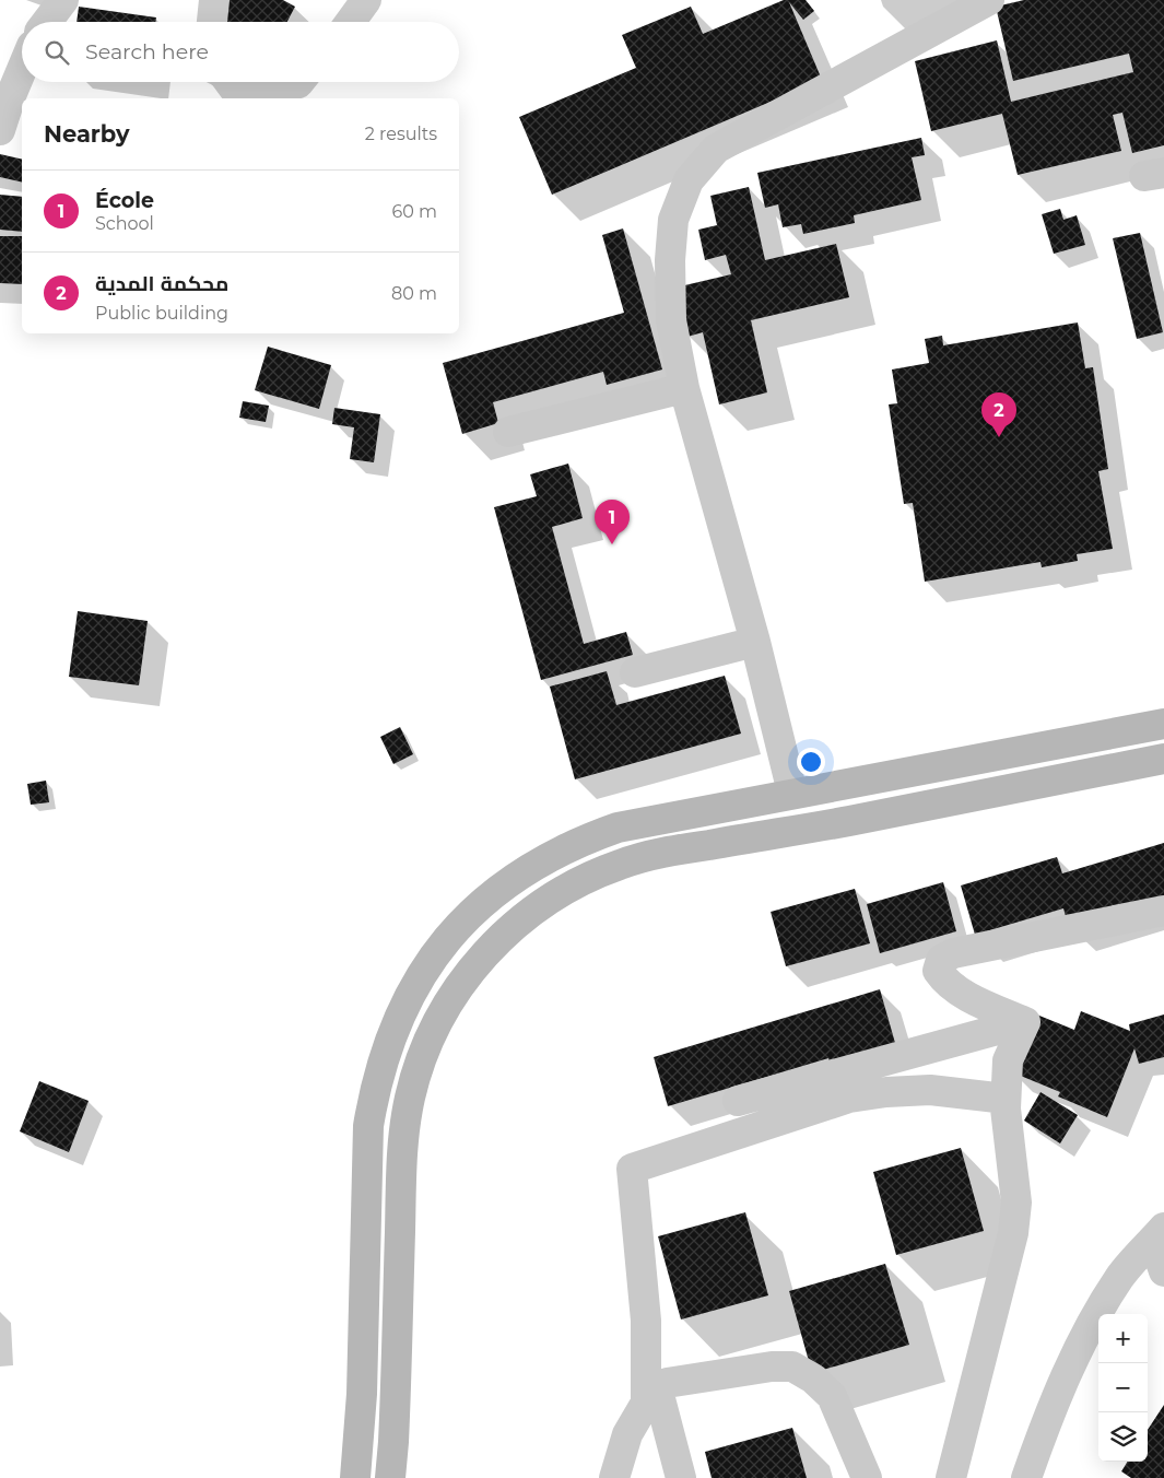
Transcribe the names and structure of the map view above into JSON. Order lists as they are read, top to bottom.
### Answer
{
  "page": {
    "search": "Search here",
    "heading": ["Nearby", "2 results"],
    "list": [
      {
        "mark": "1",
        "name": "École",
        "note": "School",
        "value": "60 m"
      },
      {
        "mark": "2",
        "name": "محكمة المدية",
        "note": "Public building",
        "value": "80 m"
      }
    ],
    "pins": ["2", "1"],
    "map_buttons": ["+", "−"]
  }
}
